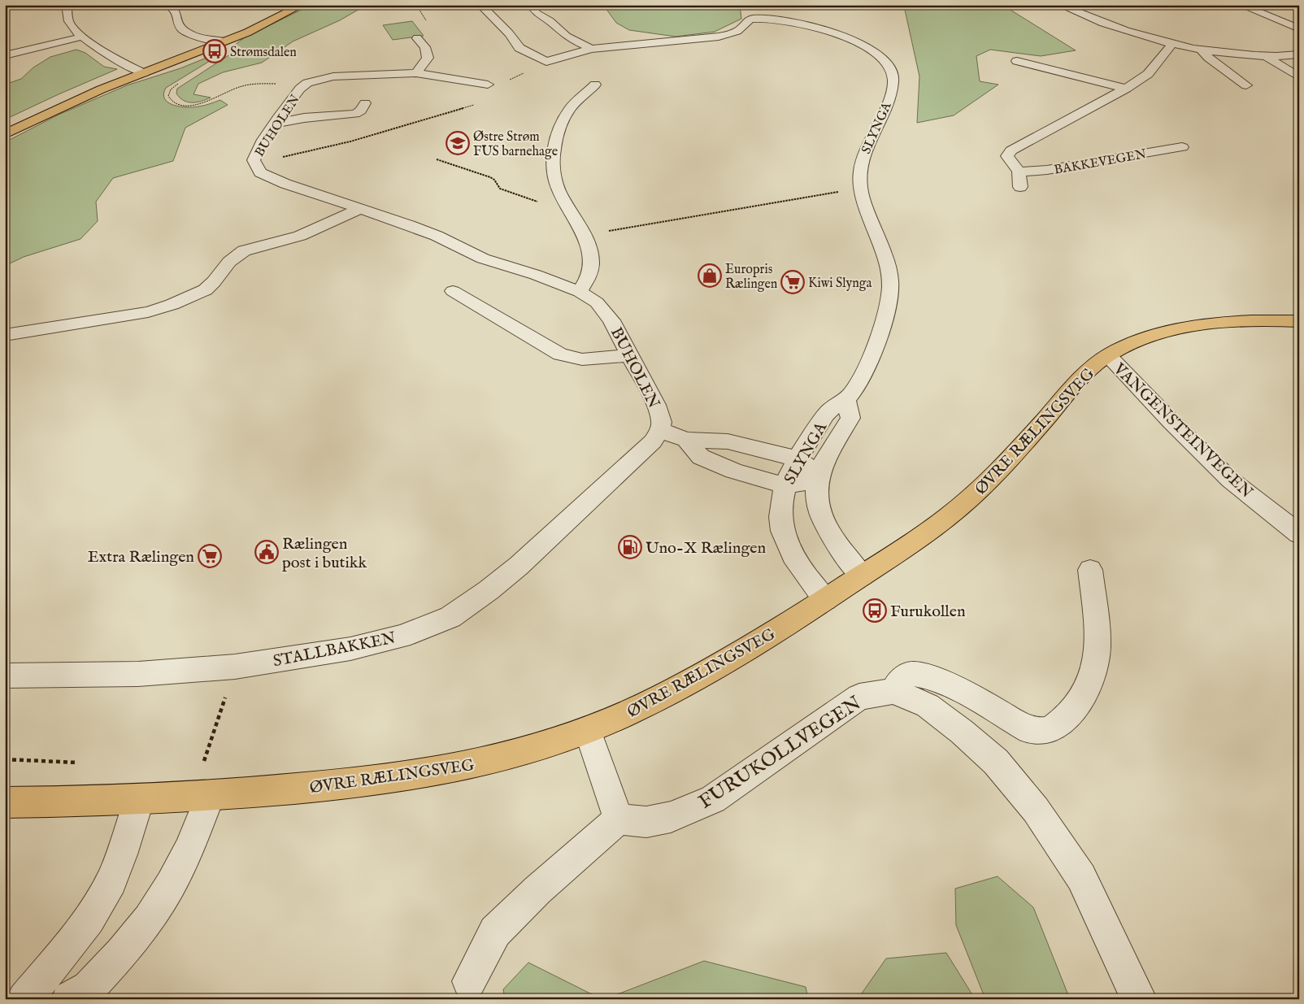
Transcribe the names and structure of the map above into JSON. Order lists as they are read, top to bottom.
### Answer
{
  "streets": {
    "main road": ["ØVRE RÆLINGSVEG"],
    "street": [
      "BUHOLEN",
      "SLYNGA",
      "BAKKEVEGEN",
      "VANGENSTEINVEGEN",
      "STALLBAKKEN",
      "FURUKOLLVEGEN"
    ]
  },
  "crossings": [
    ["BUHOLEN", "SLYNGA"],
    ["BUHOLEN", "STALLBAKKEN"],
    ["SLYNGA", "ØVRE RÆLINGSVEG"],
    ["VANGENSTEINVEGEN", "ØVRE RÆLINGSVEG"]
  ],
  "places": {
    "bus stop": ["Strømsdalen", "Furukollen"],
    "school or university": ["Østre Strøm FUS barnehage"],
    "shop": ["Europris Rælingen"],
    "supermarket": ["Kiwi Slynga", "Extra Rælingen"],
    "fuel station": ["Uno-X Rælingen"],
    "public building": ["Rælingen post i butikk"]
  }
}
